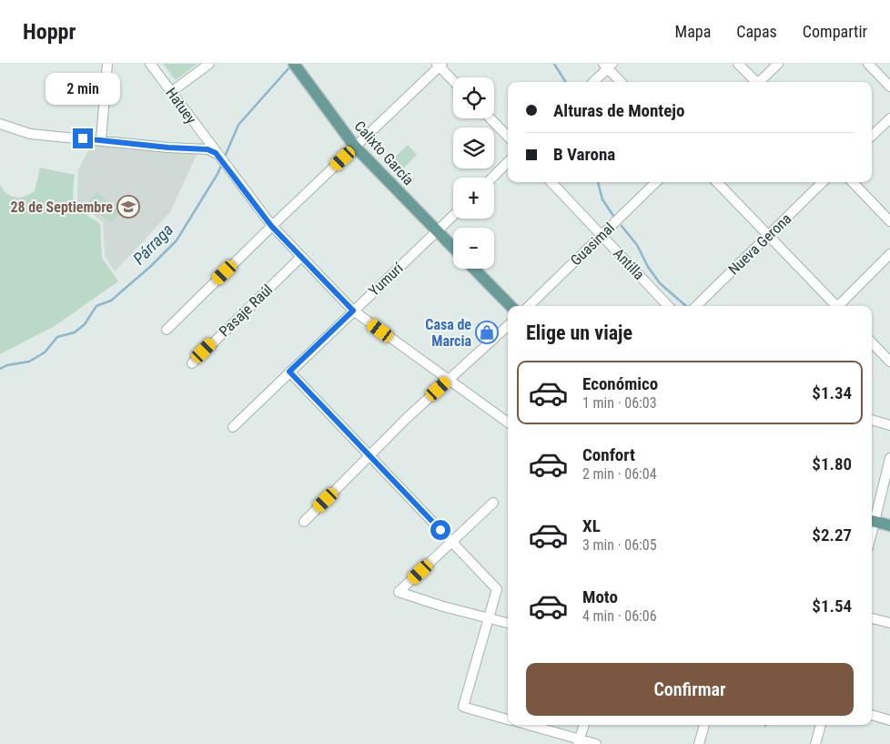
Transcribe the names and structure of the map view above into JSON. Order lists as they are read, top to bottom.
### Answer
{
  "streets": {
    "main road": ["Calixto García"],
    "street": [
      "Hatuey",
      "Guasimal",
      "Nueva Gerona",
      "Antilla",
      "Yumurí",
      "Pasaje Raúl"
    ]
  },
  "crossings": [
    ["Hatuey", "Yumurí"],
    ["Hatuey", "Pasaje Raúl"],
    ["Calixto García", "Yumurí"],
    ["Guasimal", "Antilla"]
  ],
  "water": ["Párraga"],
  "places": {
    "school or university": ["28 de Septiembre"],
    "shop": ["Casa de Marcia"]
  },
  "page": {
    "header": "Hoppr",
    "nav": ["Mapa", "Capas", "Compartir"],
    "bubble": "2 min",
    "map_buttons": ["+", "−"],
    "banner": ["Alturas de Montejo", "B Varona"],
    "heading": "Elige un viaje",
    "list": [
      {
        "name": "Económico",
        "note": "1 min · 06:03",
        "value": "$1.34"
      },
      {
        "name": "Confort",
        "note": "2 min · 06:04",
        "value": "$1.80"
      },
      {
        "name": "XL",
        "note": "3 min · 06:05",
        "value": "$2.27"
      },
      {
        "name": "Moto",
        "note": "4 min · 06:06",
        "value": "$1.54"
      }
    ],
    "buttons": "Confirmar"
  }
}
